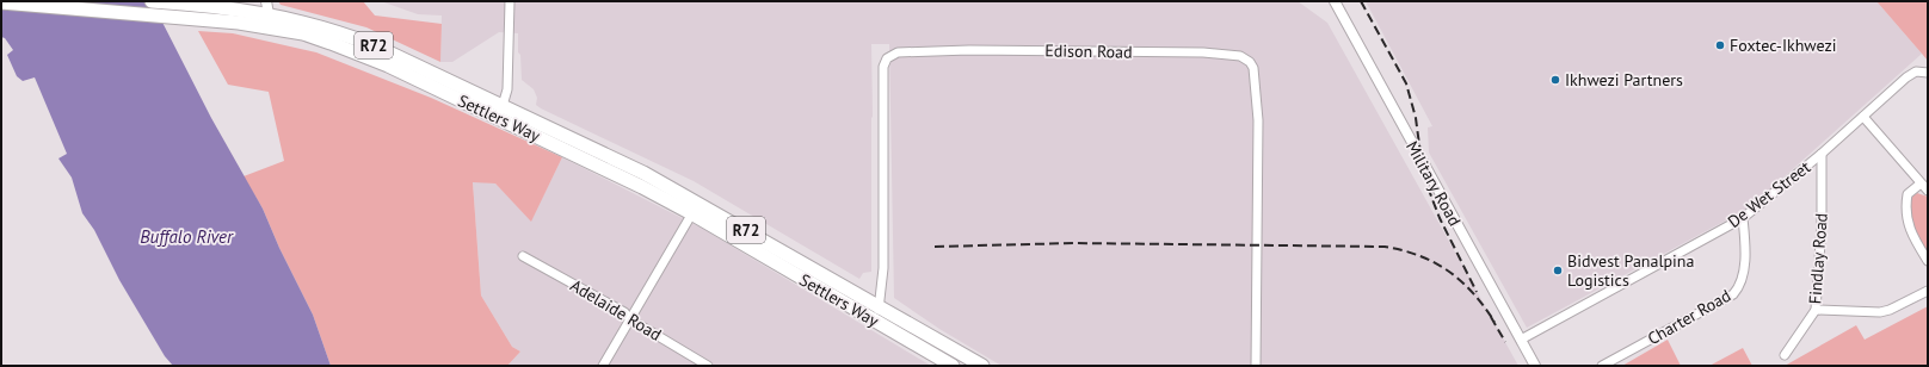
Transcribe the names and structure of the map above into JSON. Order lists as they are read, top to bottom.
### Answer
{
  "streets": {
    "main road": ["R72", "Settlers Way"],
    "street": [
      "Edison Road",
      "Military Road",
      "De Wet Street",
      "Findlay Road",
      "Adelaide Road",
      "Charter Road"
    ]
  },
  "crossings": [
    ["Edison Road", "Settlers Way"],
    ["Military Road", "De Wet Street"],
    ["De Wet Street", "Findlay Road"],
    ["De Wet Street", "Charter Road"]
  ],
  "water": ["Buffalo River"],
  "places": ["Foxtec-Ikhwezi", "Ikhwezi Partners", "Bidvest Panalpina Logistics"]
}
